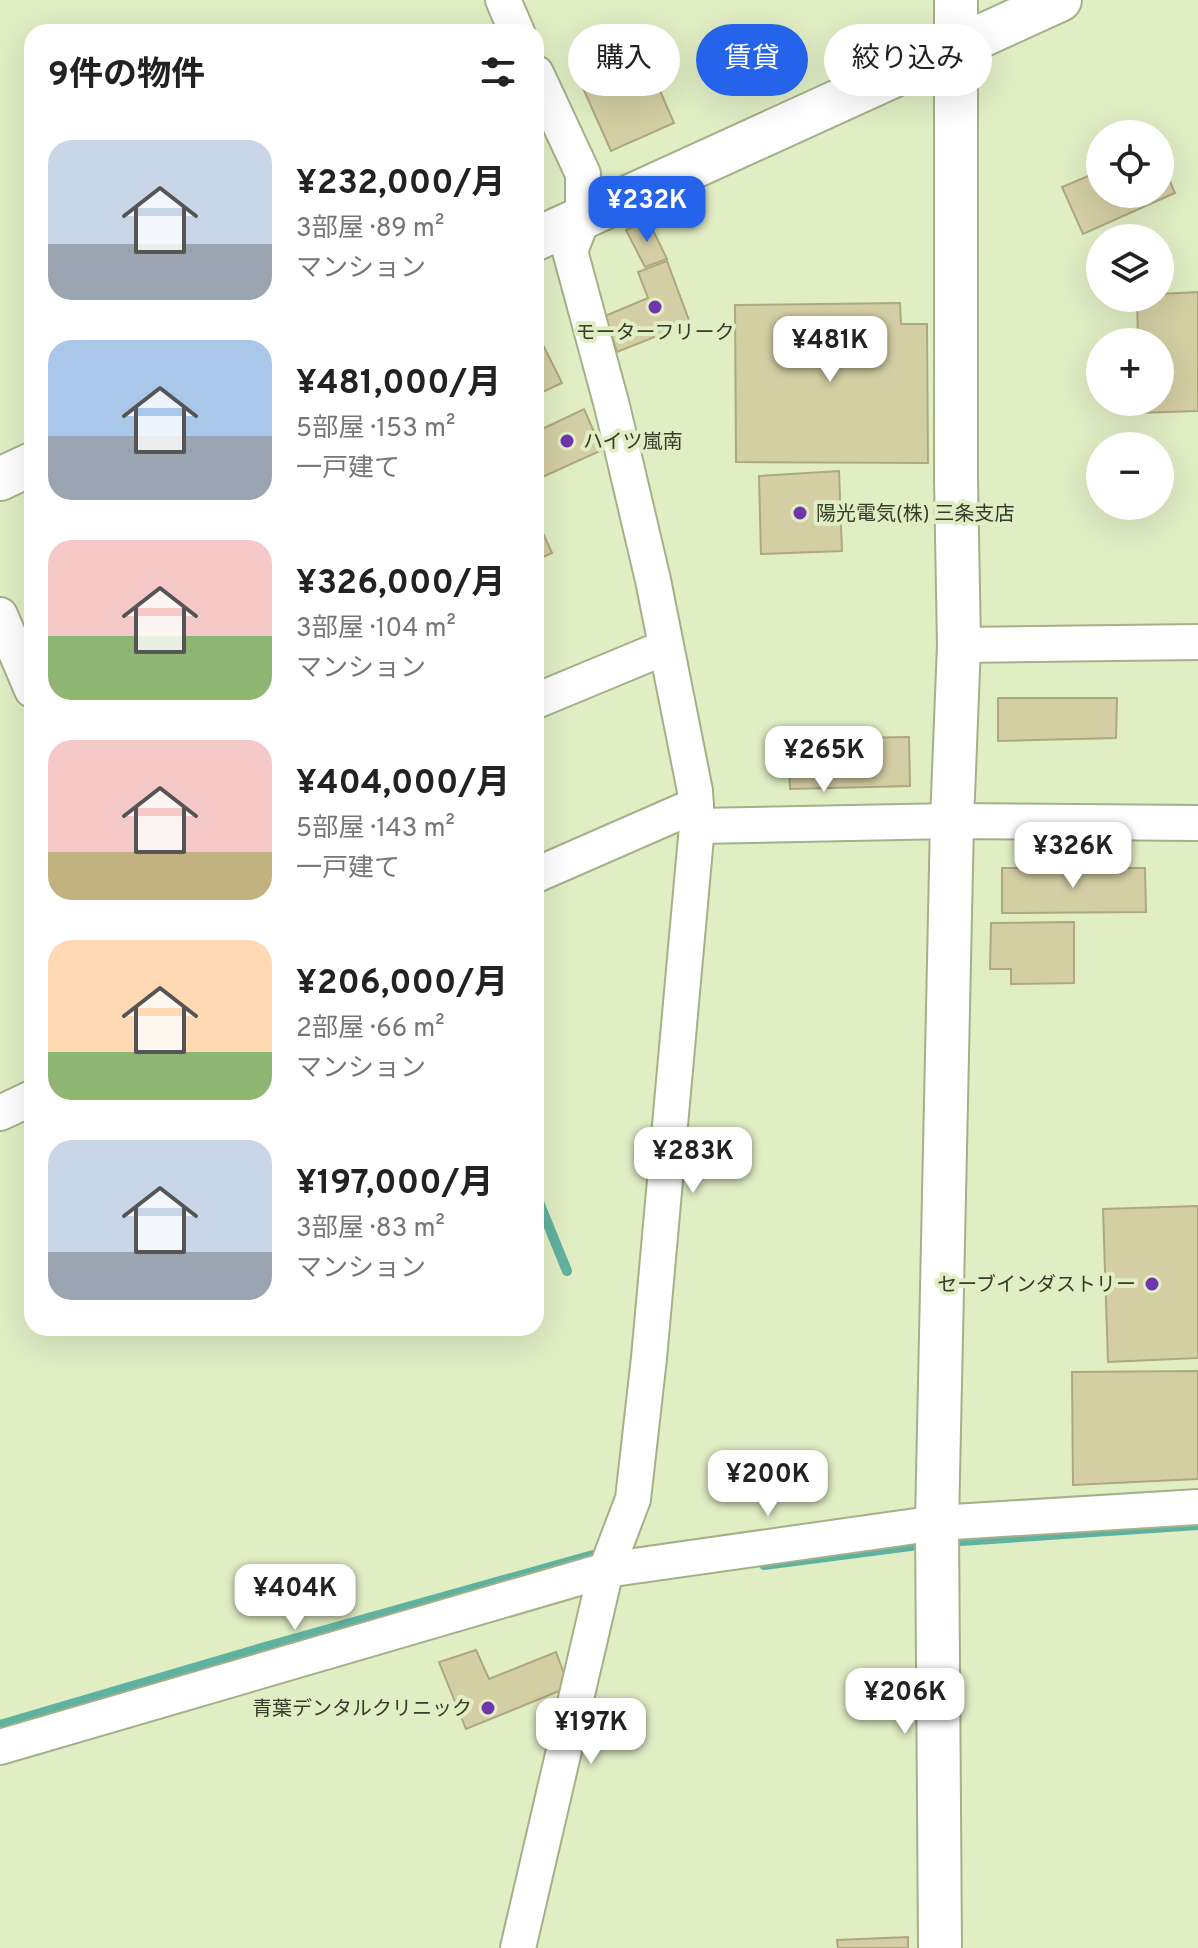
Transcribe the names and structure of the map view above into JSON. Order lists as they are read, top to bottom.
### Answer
{
  "places": [
    "モーターフリーク",
    "ハイツ嵐南",
    "陽光電気(株) 三条支店",
    "セーブインダストリー",
    "青葉デンタルクリニック"
  ],
  "page": {
    "chip": ["購入", "賃貸", "絞り込み"],
    "heading": "9件の物件",
    "map_buttons": ["+", "−"],
    "list": [
      {
        "name": "¥232,000/月",
        "note": "3部屋 · 89 m² · マンション"
      },
      {
        "name": "¥481,000/月",
        "note": "5部屋 · 153 m² · 一戸建て"
      },
      {
        "name": "¥326,000/月",
        "note": "3部屋 · 104 m² · マンション"
      },
      {
        "name": "¥404,000/月",
        "note": "5部屋 · 143 m² · 一戸建て"
      },
      {
        "name": "¥206,000/月",
        "note": "2部屋 · 66 m² · マンション"
      },
      {
        "name": "¥197,000/月",
        "note": "3部屋 · 83 m² · マンション"
      }
    ],
    "price": [
      "¥232K",
      "¥481K",
      "¥265K",
      "¥326K",
      "¥283K",
      "¥200K",
      "¥404K",
      "¥206K",
      "¥197K"
    ]
  }
}
